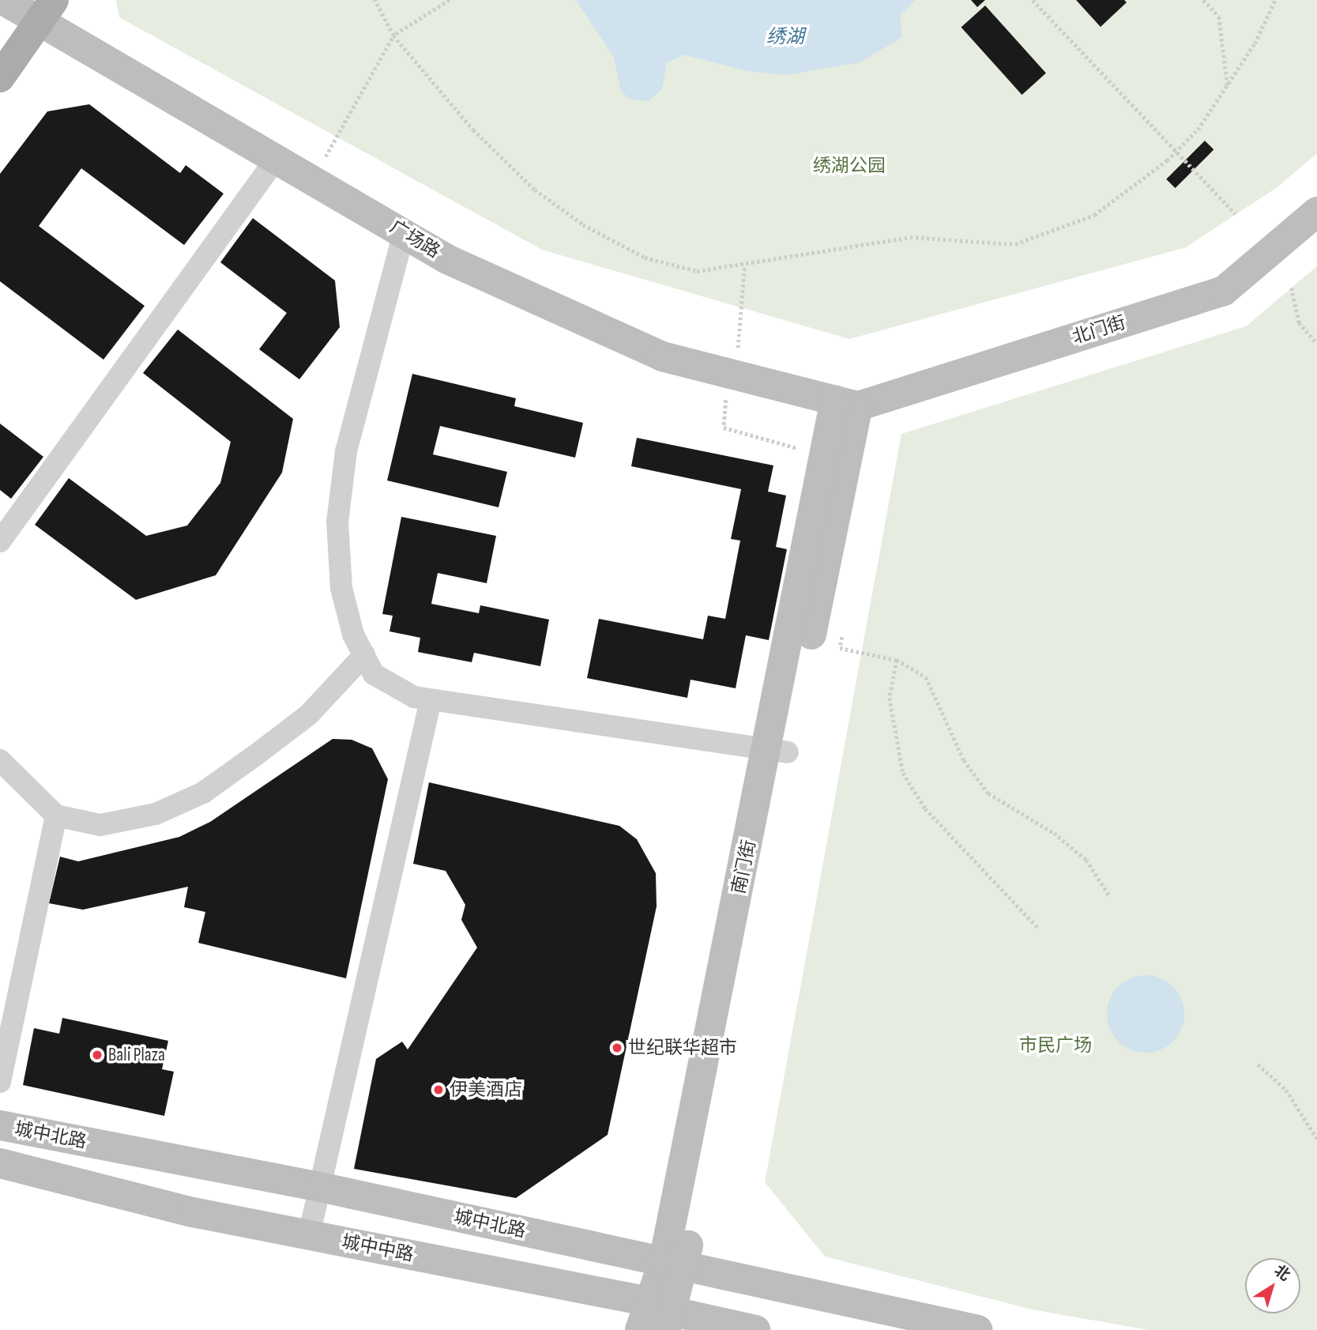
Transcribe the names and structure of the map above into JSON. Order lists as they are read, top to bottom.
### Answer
{
  "streets": {
    "street": [
      "广场路",
      "北门街",
      "南门街",
      "城中北路",
      "城中中路"
    ]
  },
  "crossings": [
    ["广场路", "北门街"],
    ["广场路", "南门街"],
    ["北门街", "南门街"],
    ["南门街", "城中北路"],
    ["南门街", "城中中路"]
  ],
  "water": ["绣湖"],
  "parks": ["绣湖公园", "市民广场"],
  "places": ["世纪联华超市", "Bali Plaza", "伊美酒店"],
  "north": "top right"
}
